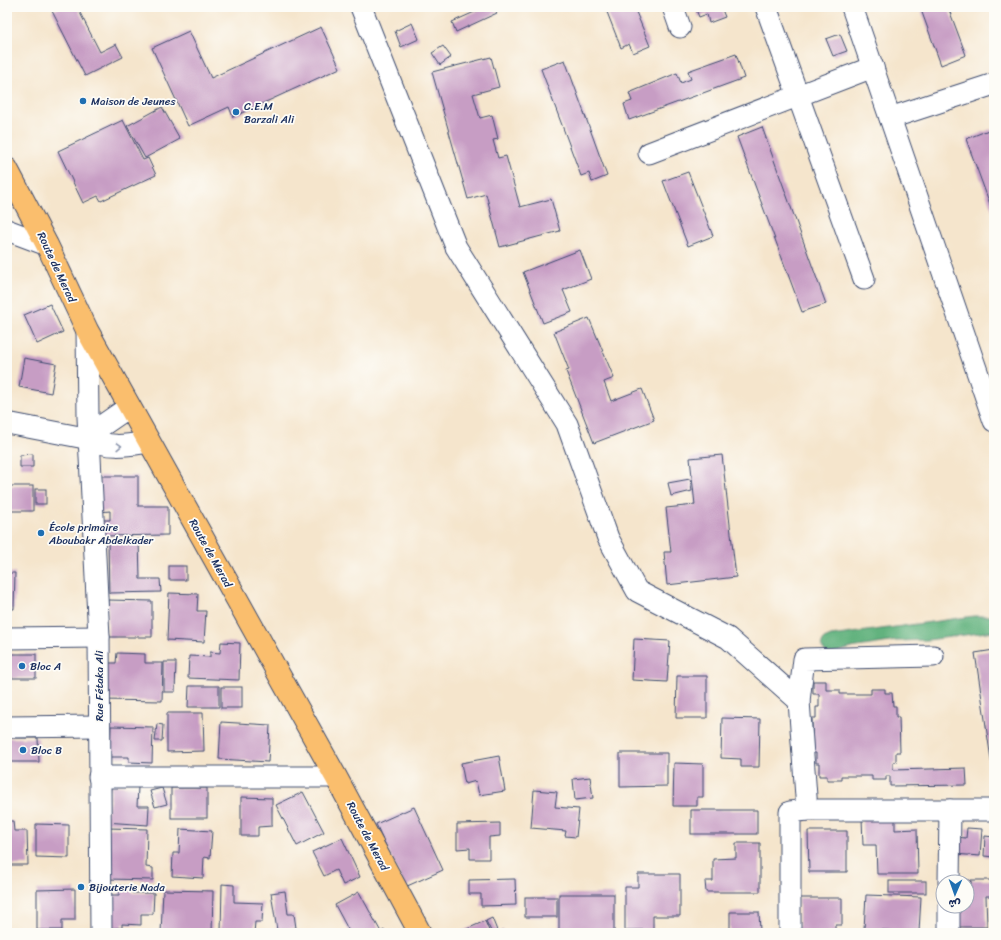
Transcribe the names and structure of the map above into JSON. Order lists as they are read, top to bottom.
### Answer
{
  "streets": {
    "main road": ["Route de Merad"],
    "street": ["Rue Fétaka Ali"]
  },
  "crossings": [
    ["Route de Merad", "Rue Fétaka Ali"]
  ],
  "places": [
    "Maison de Jeunes",
    "C.E.M Barzali Ali",
    "École primaire Aboubakr Abdelkader",
    "Bloc A",
    "Bloc B",
    "Bijouterie Nada"
  ],
  "north": "bottom"
}
